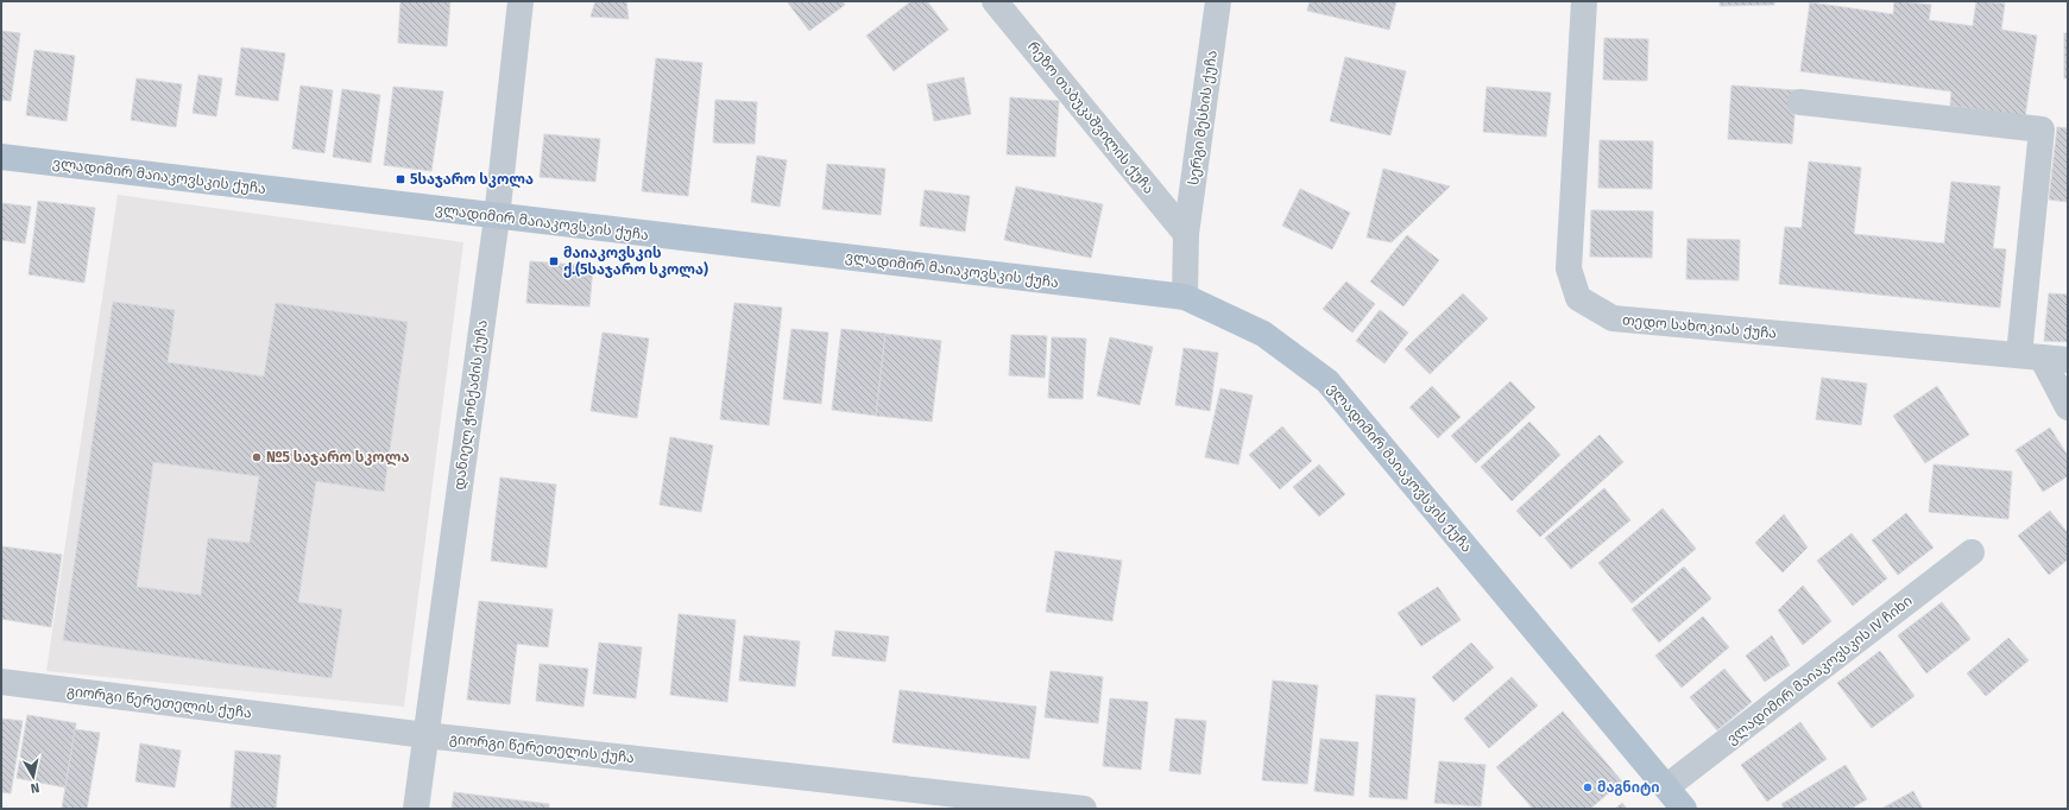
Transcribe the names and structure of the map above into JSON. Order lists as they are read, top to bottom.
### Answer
{
  "streets": {
    "main road": ["ვლადიმირ მაიაკოვსკის ქუჩა"],
    "street": [
      "რეზო თაბუკაშვილის ქუჩა",
      "სერგი მესხის ქუჩა",
      "თედო სახოკიას ქუჩა",
      "დანიელ ჭონქაძის ქუჩა",
      "ვლადიმირ მაიაკოვსკის IV ჩიხი",
      "გიორგი წერეთელის ქუჩა"
    ]
  },
  "crossings": [
    ["რეზო თაბუკაშვილის ქუჩა", "სერგი მესხის ქუჩა"],
    ["სერგი მესხის ქუჩა", "ვლადიმირ მაიაკოვსკის ქუჩა"],
    ["ვლადიმირ მაიაკოვსკის ქუჩა", "დანიელ ჭონქაძის ქუჩა"],
    ["ვლადიმირ მაიაკოვსკის ქუჩა", "ვლადიმირ მაიაკოვსკის IV ჩიხი"],
    ["დანიელ ჭონქაძის ქუჩა", "გიორგი წერეთელის ქუჩა"]
  ],
  "places": {
    "transit": ["5საჯარო სკოლა", "მაიაკოვსკის ქ.(5საჯარო სკოლა)"],
    "other": ["№5 საჯარო სკოლა", "მაგნიტი"]
  },
  "north": "bottom"
}
